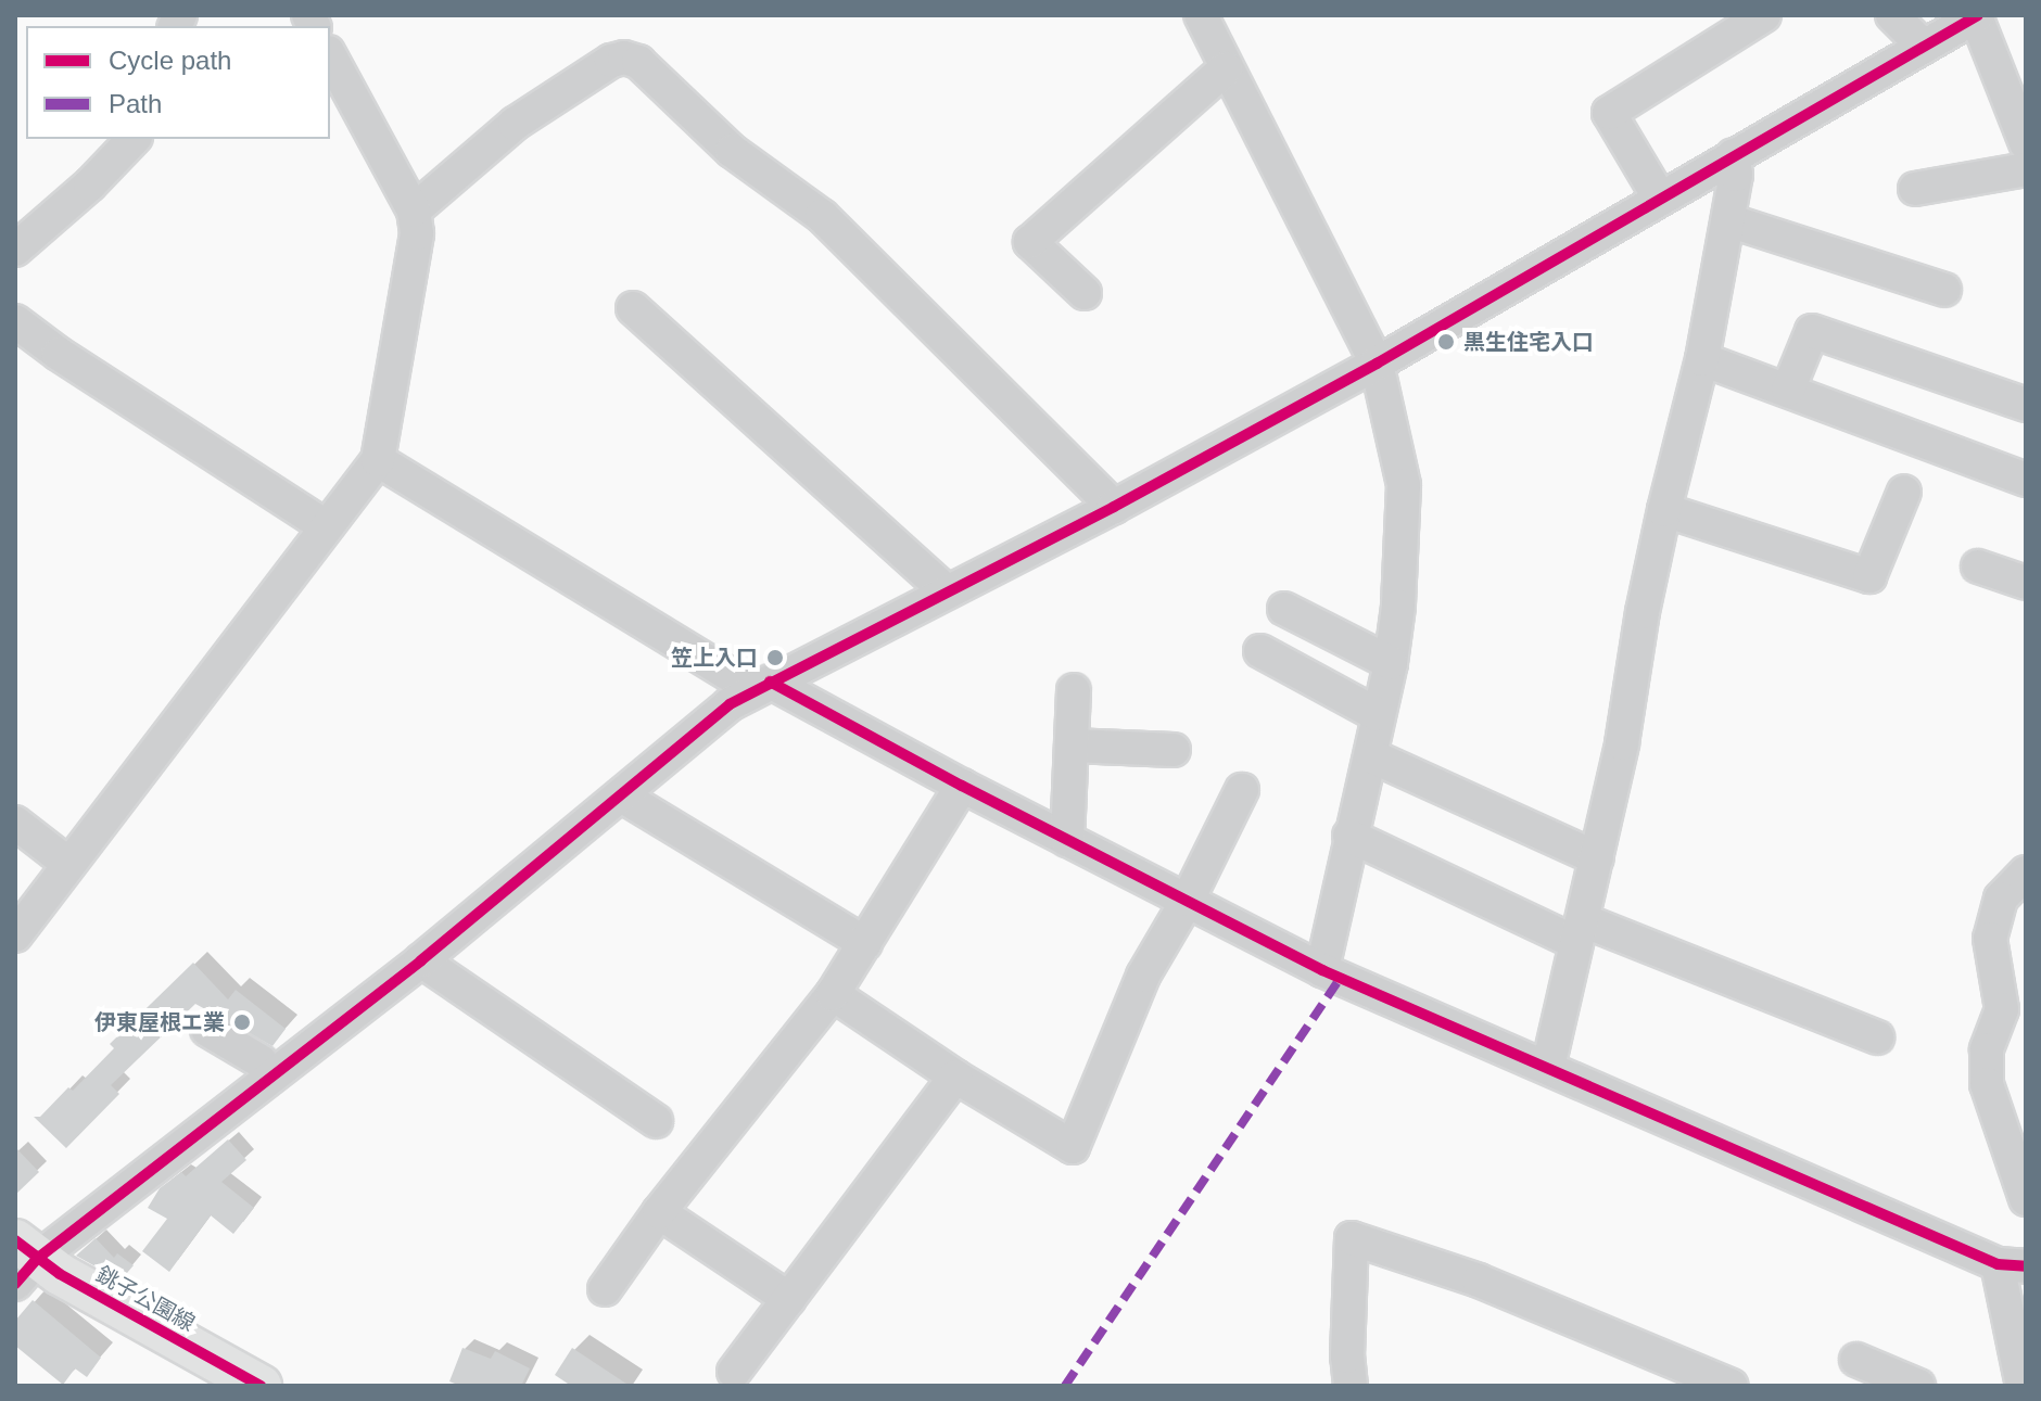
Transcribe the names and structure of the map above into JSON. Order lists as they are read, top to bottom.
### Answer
{
  "streets": {
    "main road": ["銚子公園線"]
  },
  "places": ["黒生住宅入口", "笠上入口", "伊東屋根エ業"],
  "legend": ["Cycle path", "Path"]
}
